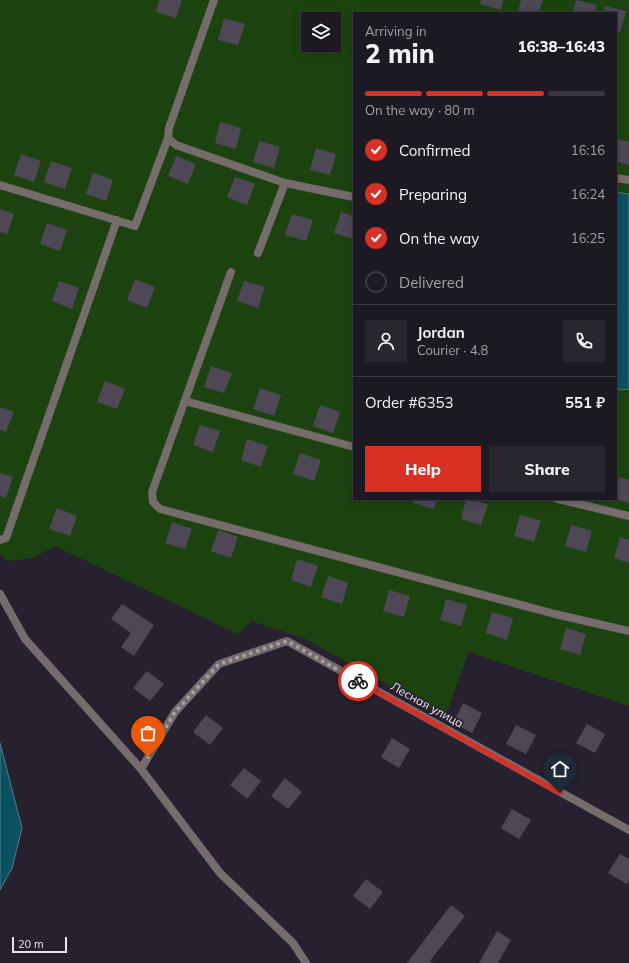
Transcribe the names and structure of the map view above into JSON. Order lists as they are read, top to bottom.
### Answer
{
  "streets": {
    "street": ["Лесная улица"]
  },
  "scale_bar": "20 m",
  "page": {
    "heading": ["2 min", "Arriving in", "16:38–16:43"],
    "panel": [
      "Jordan",
      "Courier · 4.8",
      "Order #6353",
      "551 ₽"
    ],
    "bar": "On the way · 80 m",
    "list": [
      ["Confirmed", "16:16"],
      ["Preparing", "16:24"],
      ["On the way", "16:25"],
      "Delivered"
    ],
    "buttons": ["Help", "Share"],
    "scale": "20 m"
  }
}
